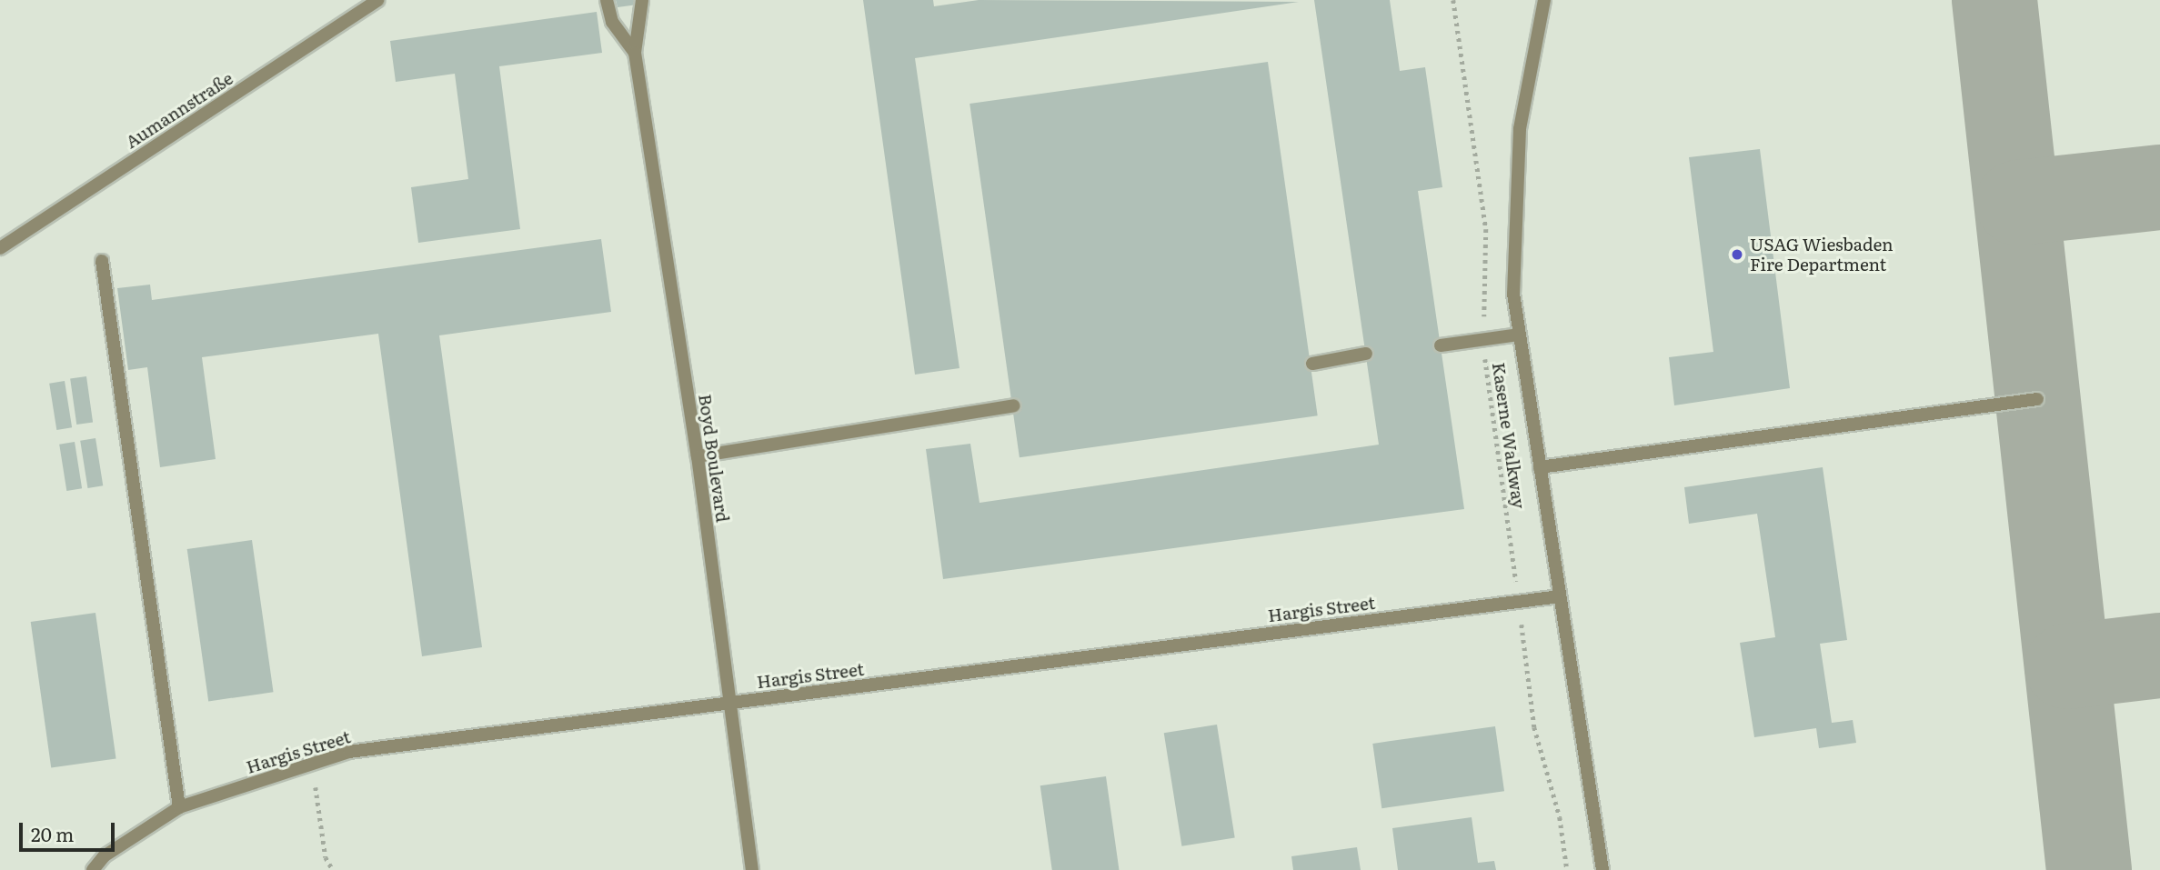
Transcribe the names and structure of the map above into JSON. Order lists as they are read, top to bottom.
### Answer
{
  "streets": {
    "street": ["Aumannstraße", "Boyd Boulevard", "Hargis Street"],
    "path": ["Kaserne Walkway"]
  },
  "crossings": [
    ["Kaserne Walkway", "Hargis Street"],
    ["Boyd Boulevard", "Hargis Street"]
  ],
  "places": ["USAG Wiesbaden Fire Department"],
  "scale_bar": "20 m"
}
